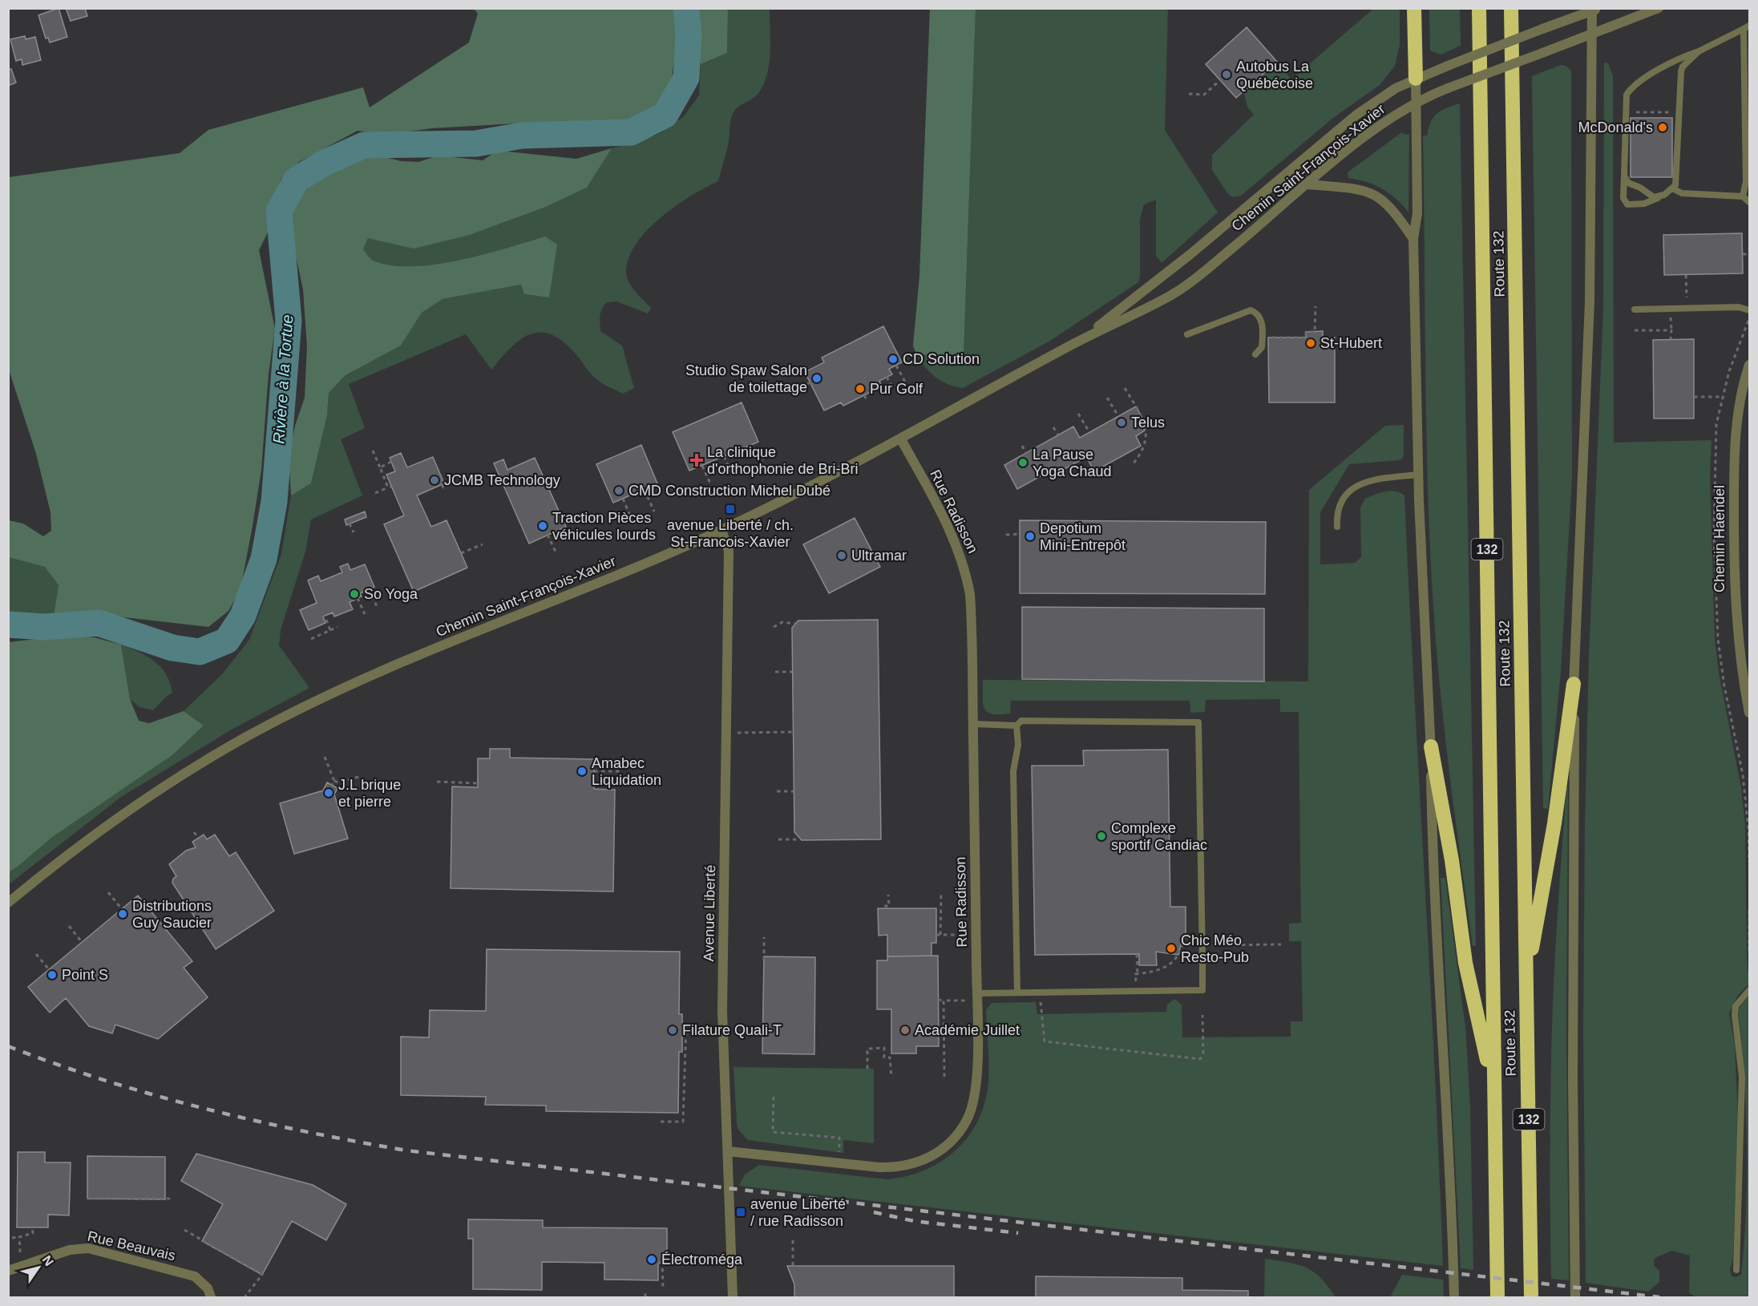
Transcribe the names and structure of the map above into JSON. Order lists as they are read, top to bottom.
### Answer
{
  "streets": {
    "highway": ["Route 132", "132"],
    "street": [
      "Chemin Saint-François-Xavier",
      "Rue Radisson",
      "Chemin Haendel",
      "Avenue Liberté",
      "Rue Beauvais"
    ]
  },
  "crossings": [
    ["Chemin Saint-François-Xavier", "Rue Radisson"],
    ["Chemin Saint-François-Xavier", "Avenue Liberté"],
    ["Rue Radisson", "Avenue Liberté"]
  ],
  "water": ["Rivière à la Tortue"],
  "places": {
    "other": [
      "Autobus La Québécoise",
      "McDonald's",
      "St-Hubert",
      "CD Solution",
      "Studio Spaw Salon de toilettage",
      "Pur Golf",
      "Telus",
      "La Pause Yoga Chaud",
      "JCMB Technology",
      "CMD Construction Michel Dubé",
      "Traction Pièces véhicules lourds",
      "Depotium Mini-Entrepôt",
      "Ultramar",
      "So Yoga",
      "Amabec Liquidation",
      "J.L brique et pierre",
      "Complexe sportif Candiac",
      "Distributions Guy Saucier",
      "Chic Méo Resto-Pub",
      "Point S",
      "Filature Quali-T",
      "Académie Juillet",
      "Électroméga"
    ],
    "health": ["La clinique d'orthophonie de Bri-Bri"],
    "transit": ["avenue Liberté / ch. St-Francois-Xavier", "avenue Liberté / rue Radisson"]
  },
  "north": "top right"
}
